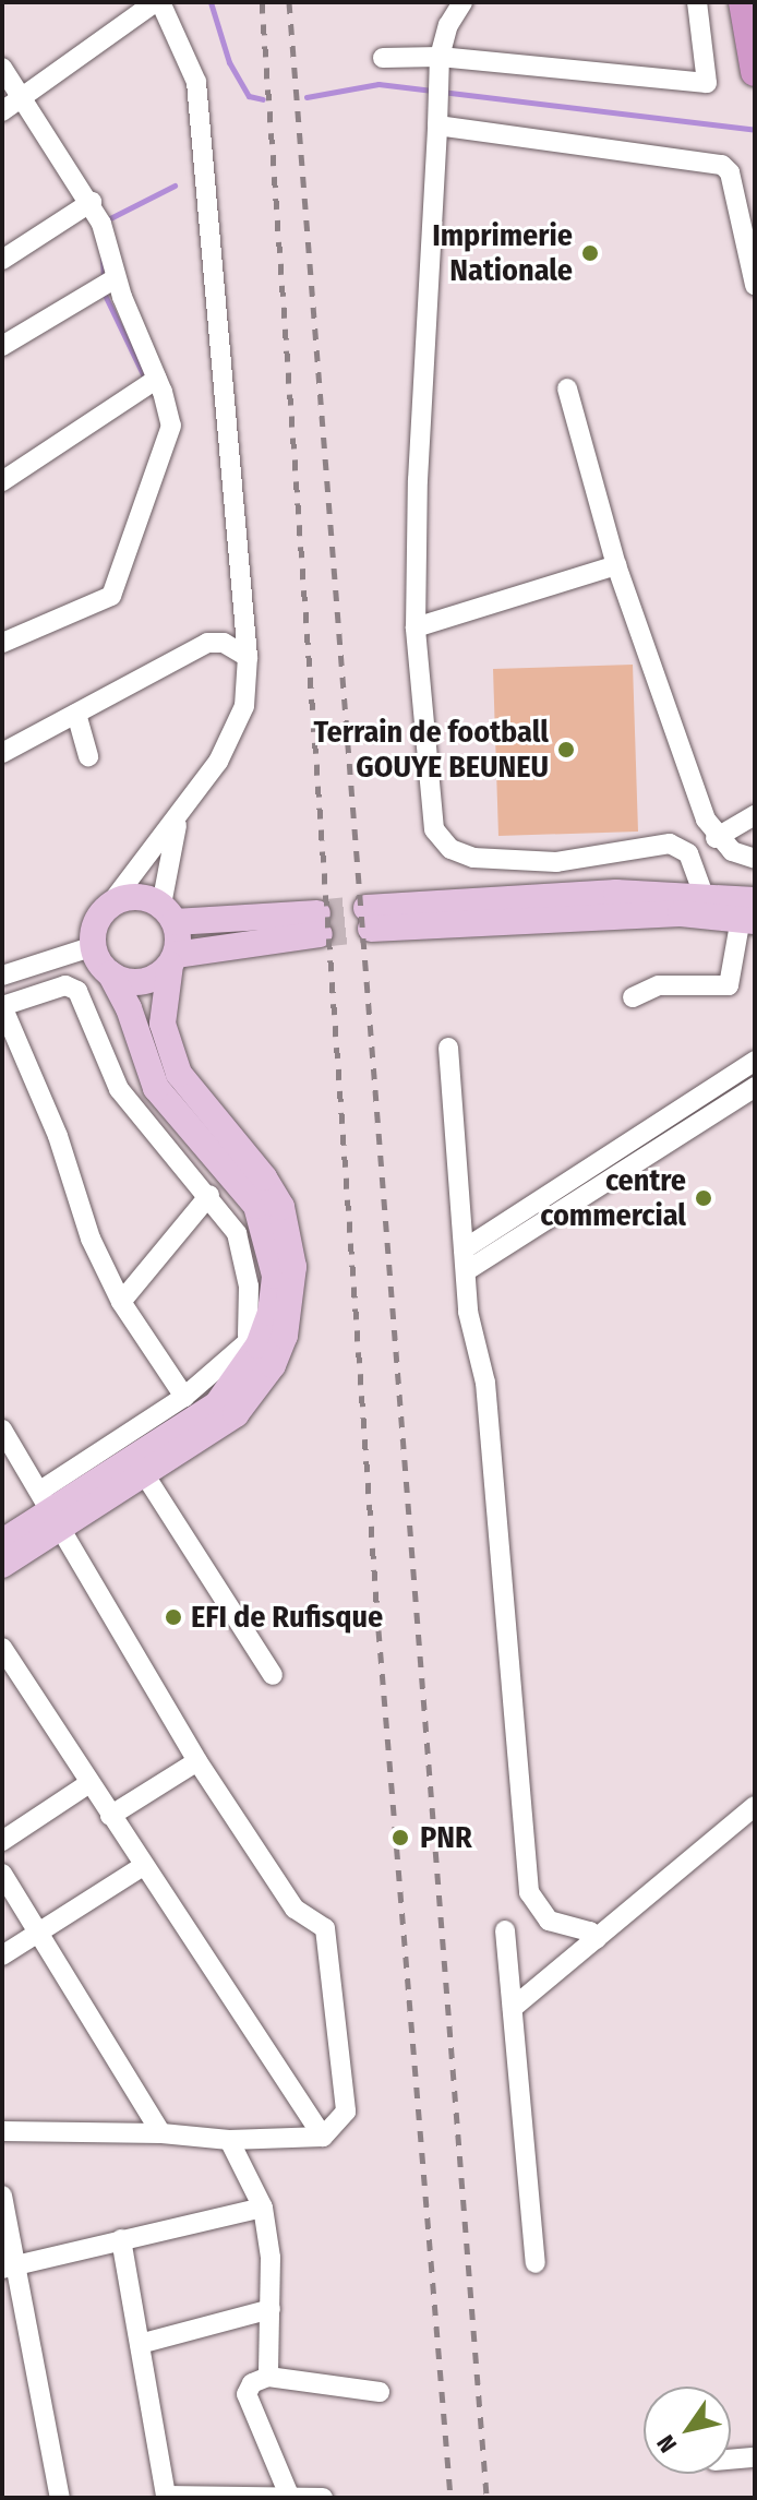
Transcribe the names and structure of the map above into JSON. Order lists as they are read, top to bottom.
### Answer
{
  "places": [
    "Imprimerie Nationale",
    "Terrain de football GOUYE BEUNEU",
    "centre commercial",
    "EFI de Rufisque",
    "PNR"
  ],
  "north": "bottom left"
}
